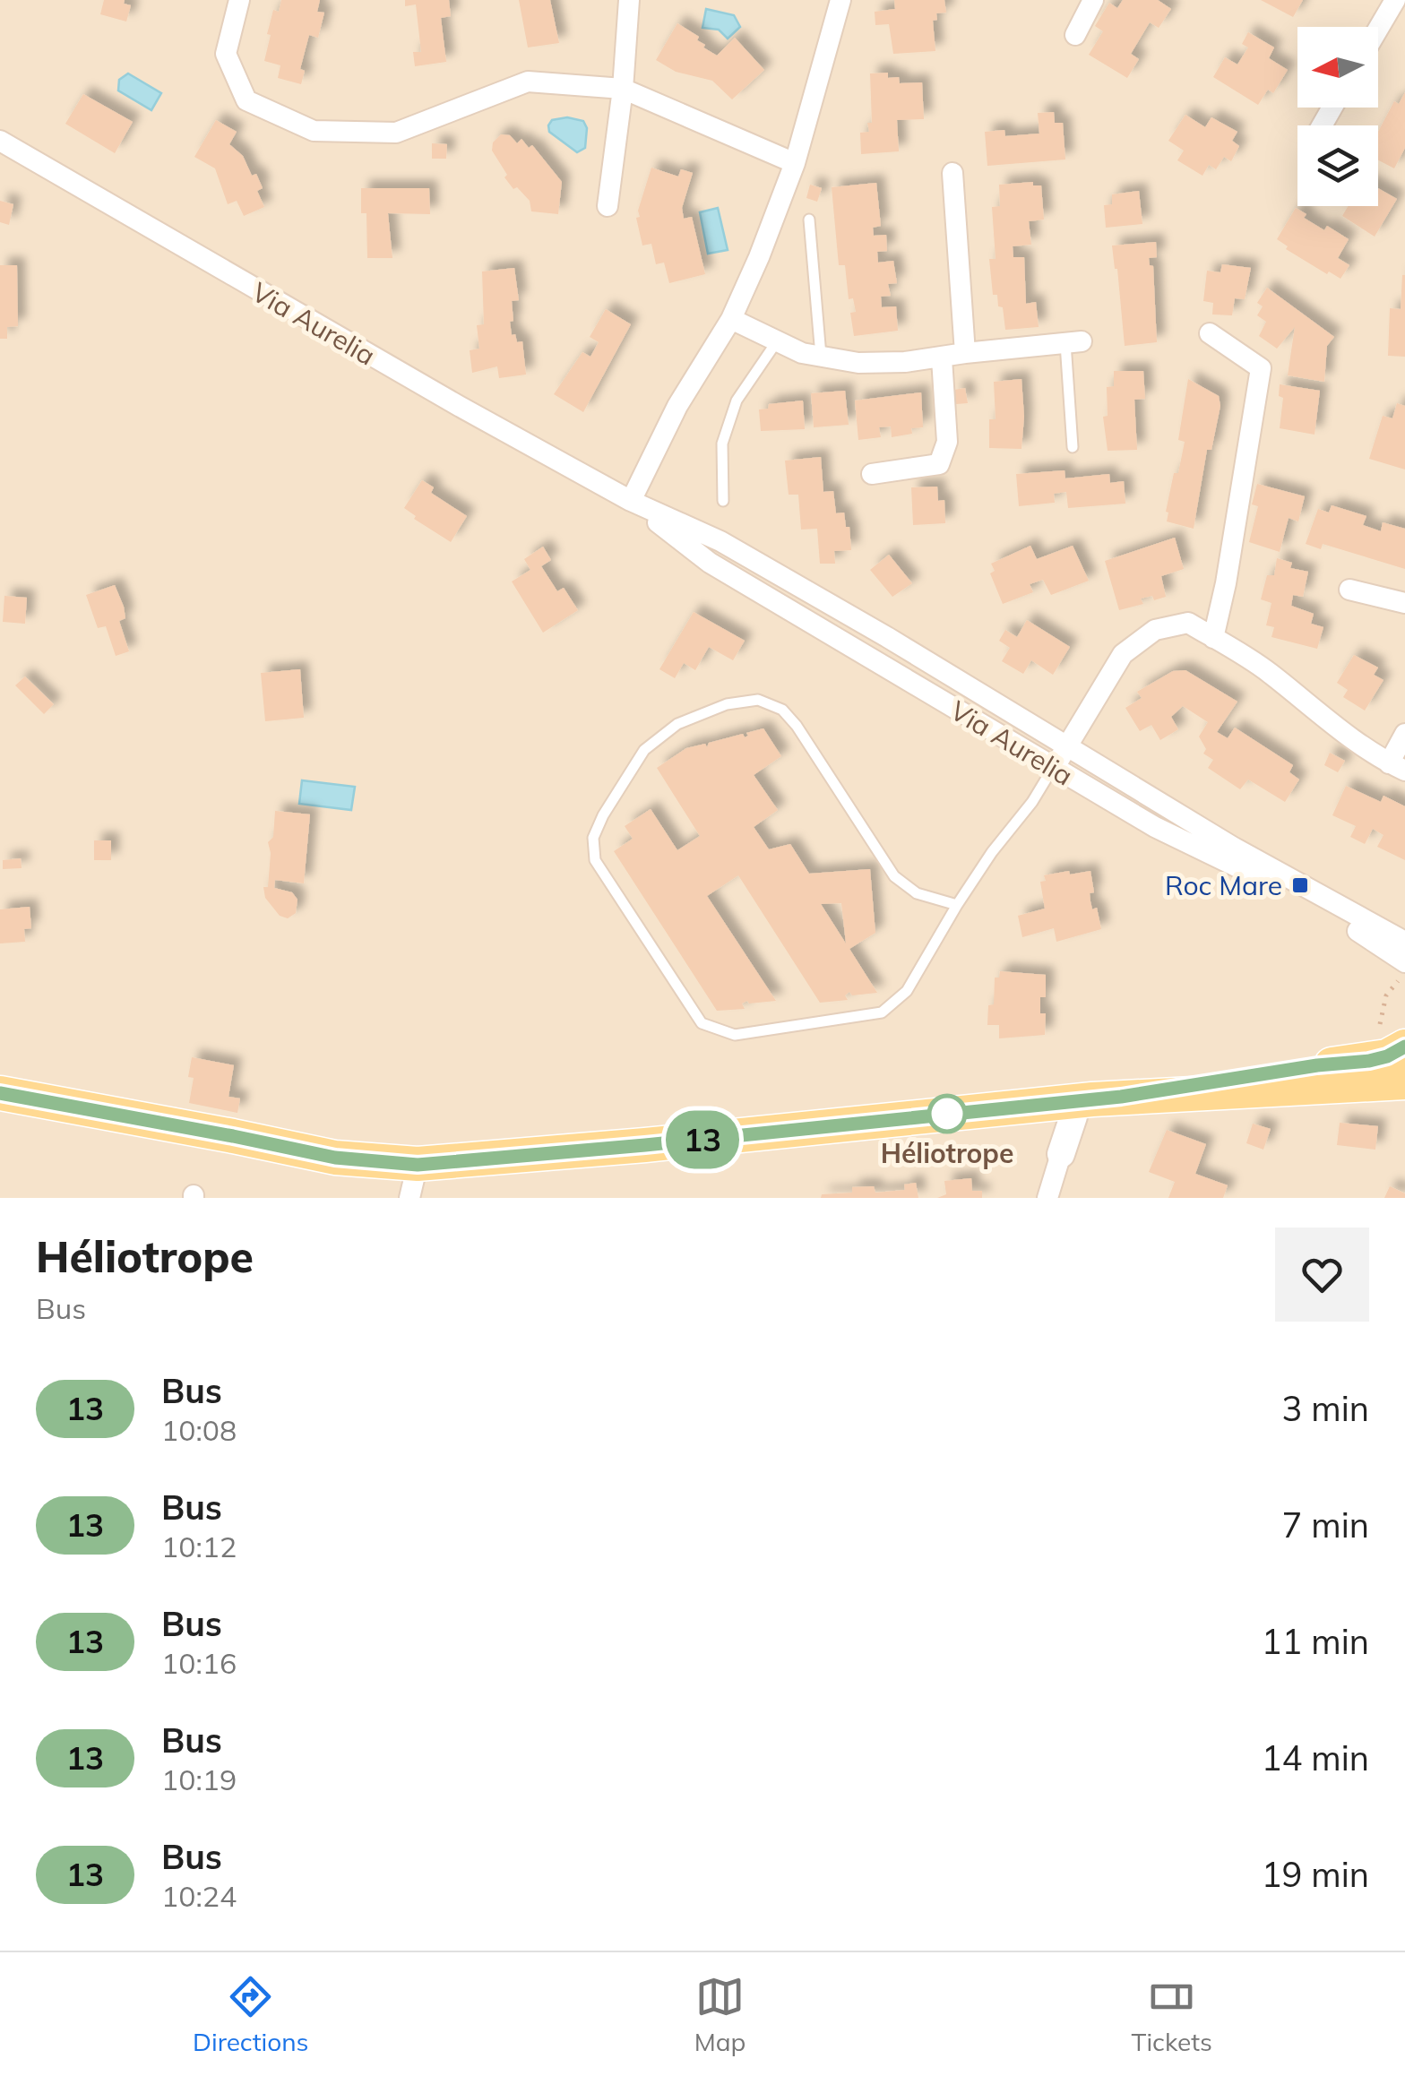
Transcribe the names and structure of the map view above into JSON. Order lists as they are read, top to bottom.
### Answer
{
  "streets": {
    "street": ["Via Aurelia"]
  },
  "places": {
    "transit": ["Roc Mare"],
    "other": ["Héliotrope"]
  },
  "lines": ["bus line 13"],
  "north": "left",
  "page": {
    "on_map": "13",
    "heading": ["Héliotrope", "Bus"],
    "list": [
      {
        "mark": "13",
        "name": "Bus",
        "note": "10:08",
        "value": "3 min"
      },
      {
        "mark": "13",
        "name": "Bus",
        "note": "10:12",
        "value": "7 min"
      },
      {
        "mark": "13",
        "name": "Bus",
        "note": "10:16",
        "value": "11 min"
      },
      {
        "mark": "13",
        "name": "Bus",
        "note": "10:19",
        "value": "14 min"
      },
      {
        "mark": "13",
        "name": "Bus",
        "note": "10:24",
        "value": "19 min"
      }
    ],
    "tabs": ["Directions", "Map", "Tickets"]
  }
}
